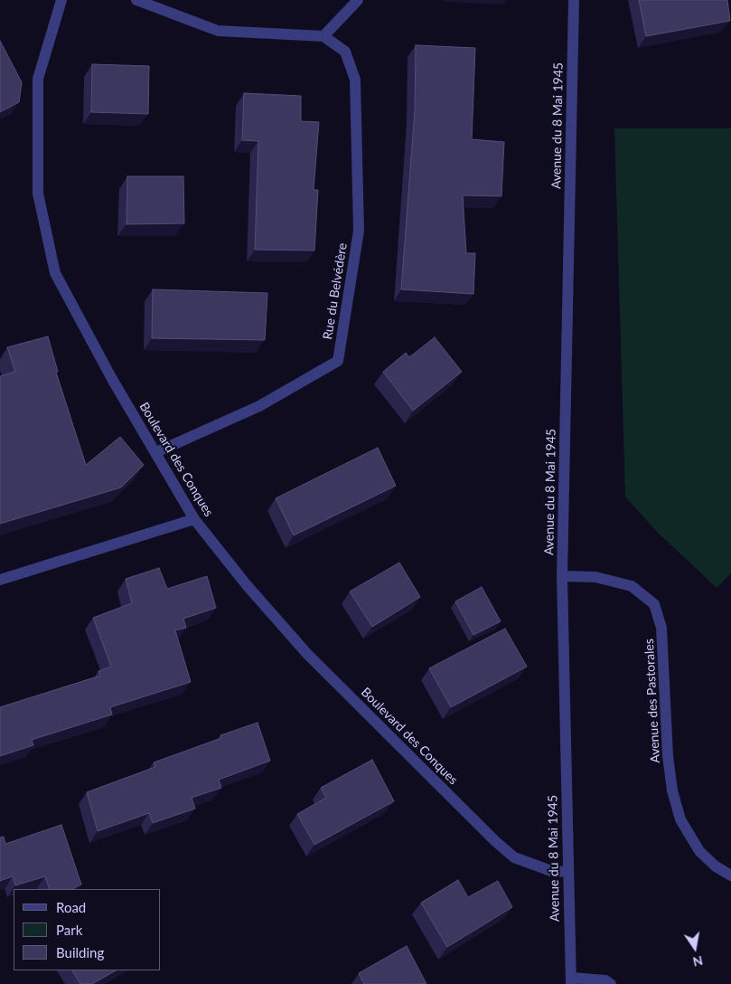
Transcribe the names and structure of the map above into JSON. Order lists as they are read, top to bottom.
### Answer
{
  "streets": {
    "street": [
      "Avenue du 8 Mai 1945",
      "Rue du Belvédère",
      "Boulevard des Conques",
      "Avenue des Pastorales"
    ]
  },
  "crossings": [
    ["Avenue du 8 Mai 1945", "Boulevard des Conques"],
    ["Avenue du 8 Mai 1945", "Avenue des Pastorales"],
    ["Rue du Belvédère", "Boulevard des Conques"]
  ],
  "legend": ["Road", "Park", "Building"],
  "north": "bottom"
}
